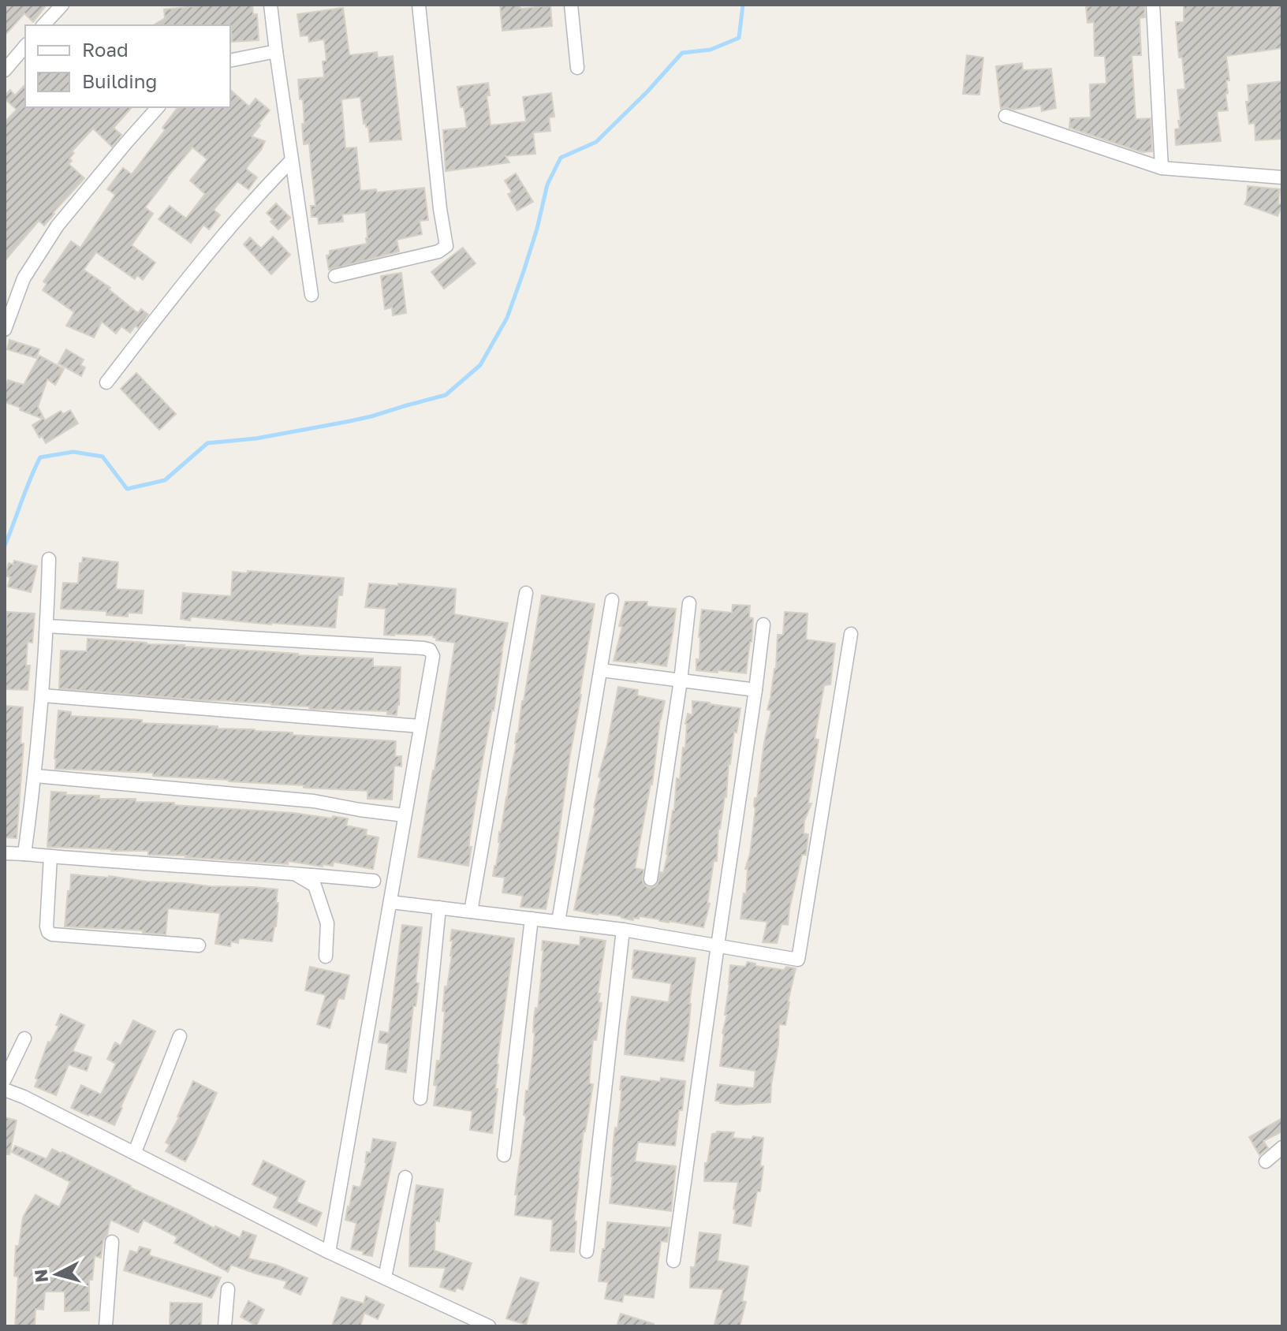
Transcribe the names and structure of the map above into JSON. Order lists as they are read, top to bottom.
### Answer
{
  "legend": ["Road", "Building"],
  "north": "left"
}
